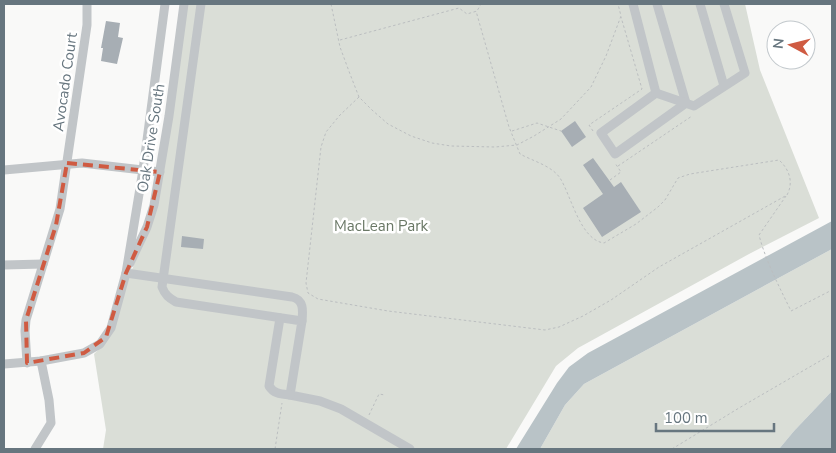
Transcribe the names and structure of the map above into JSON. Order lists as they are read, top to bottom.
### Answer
{
  "streets": {
    "street": ["Avocado Court", "Oak Drive South"]
  },
  "crossings": [
    ["Avocado Court", "Oak Drive South"]
  ],
  "parks": ["MacLean Park"],
  "scale_bar": "100 m",
  "north": "left"
}
